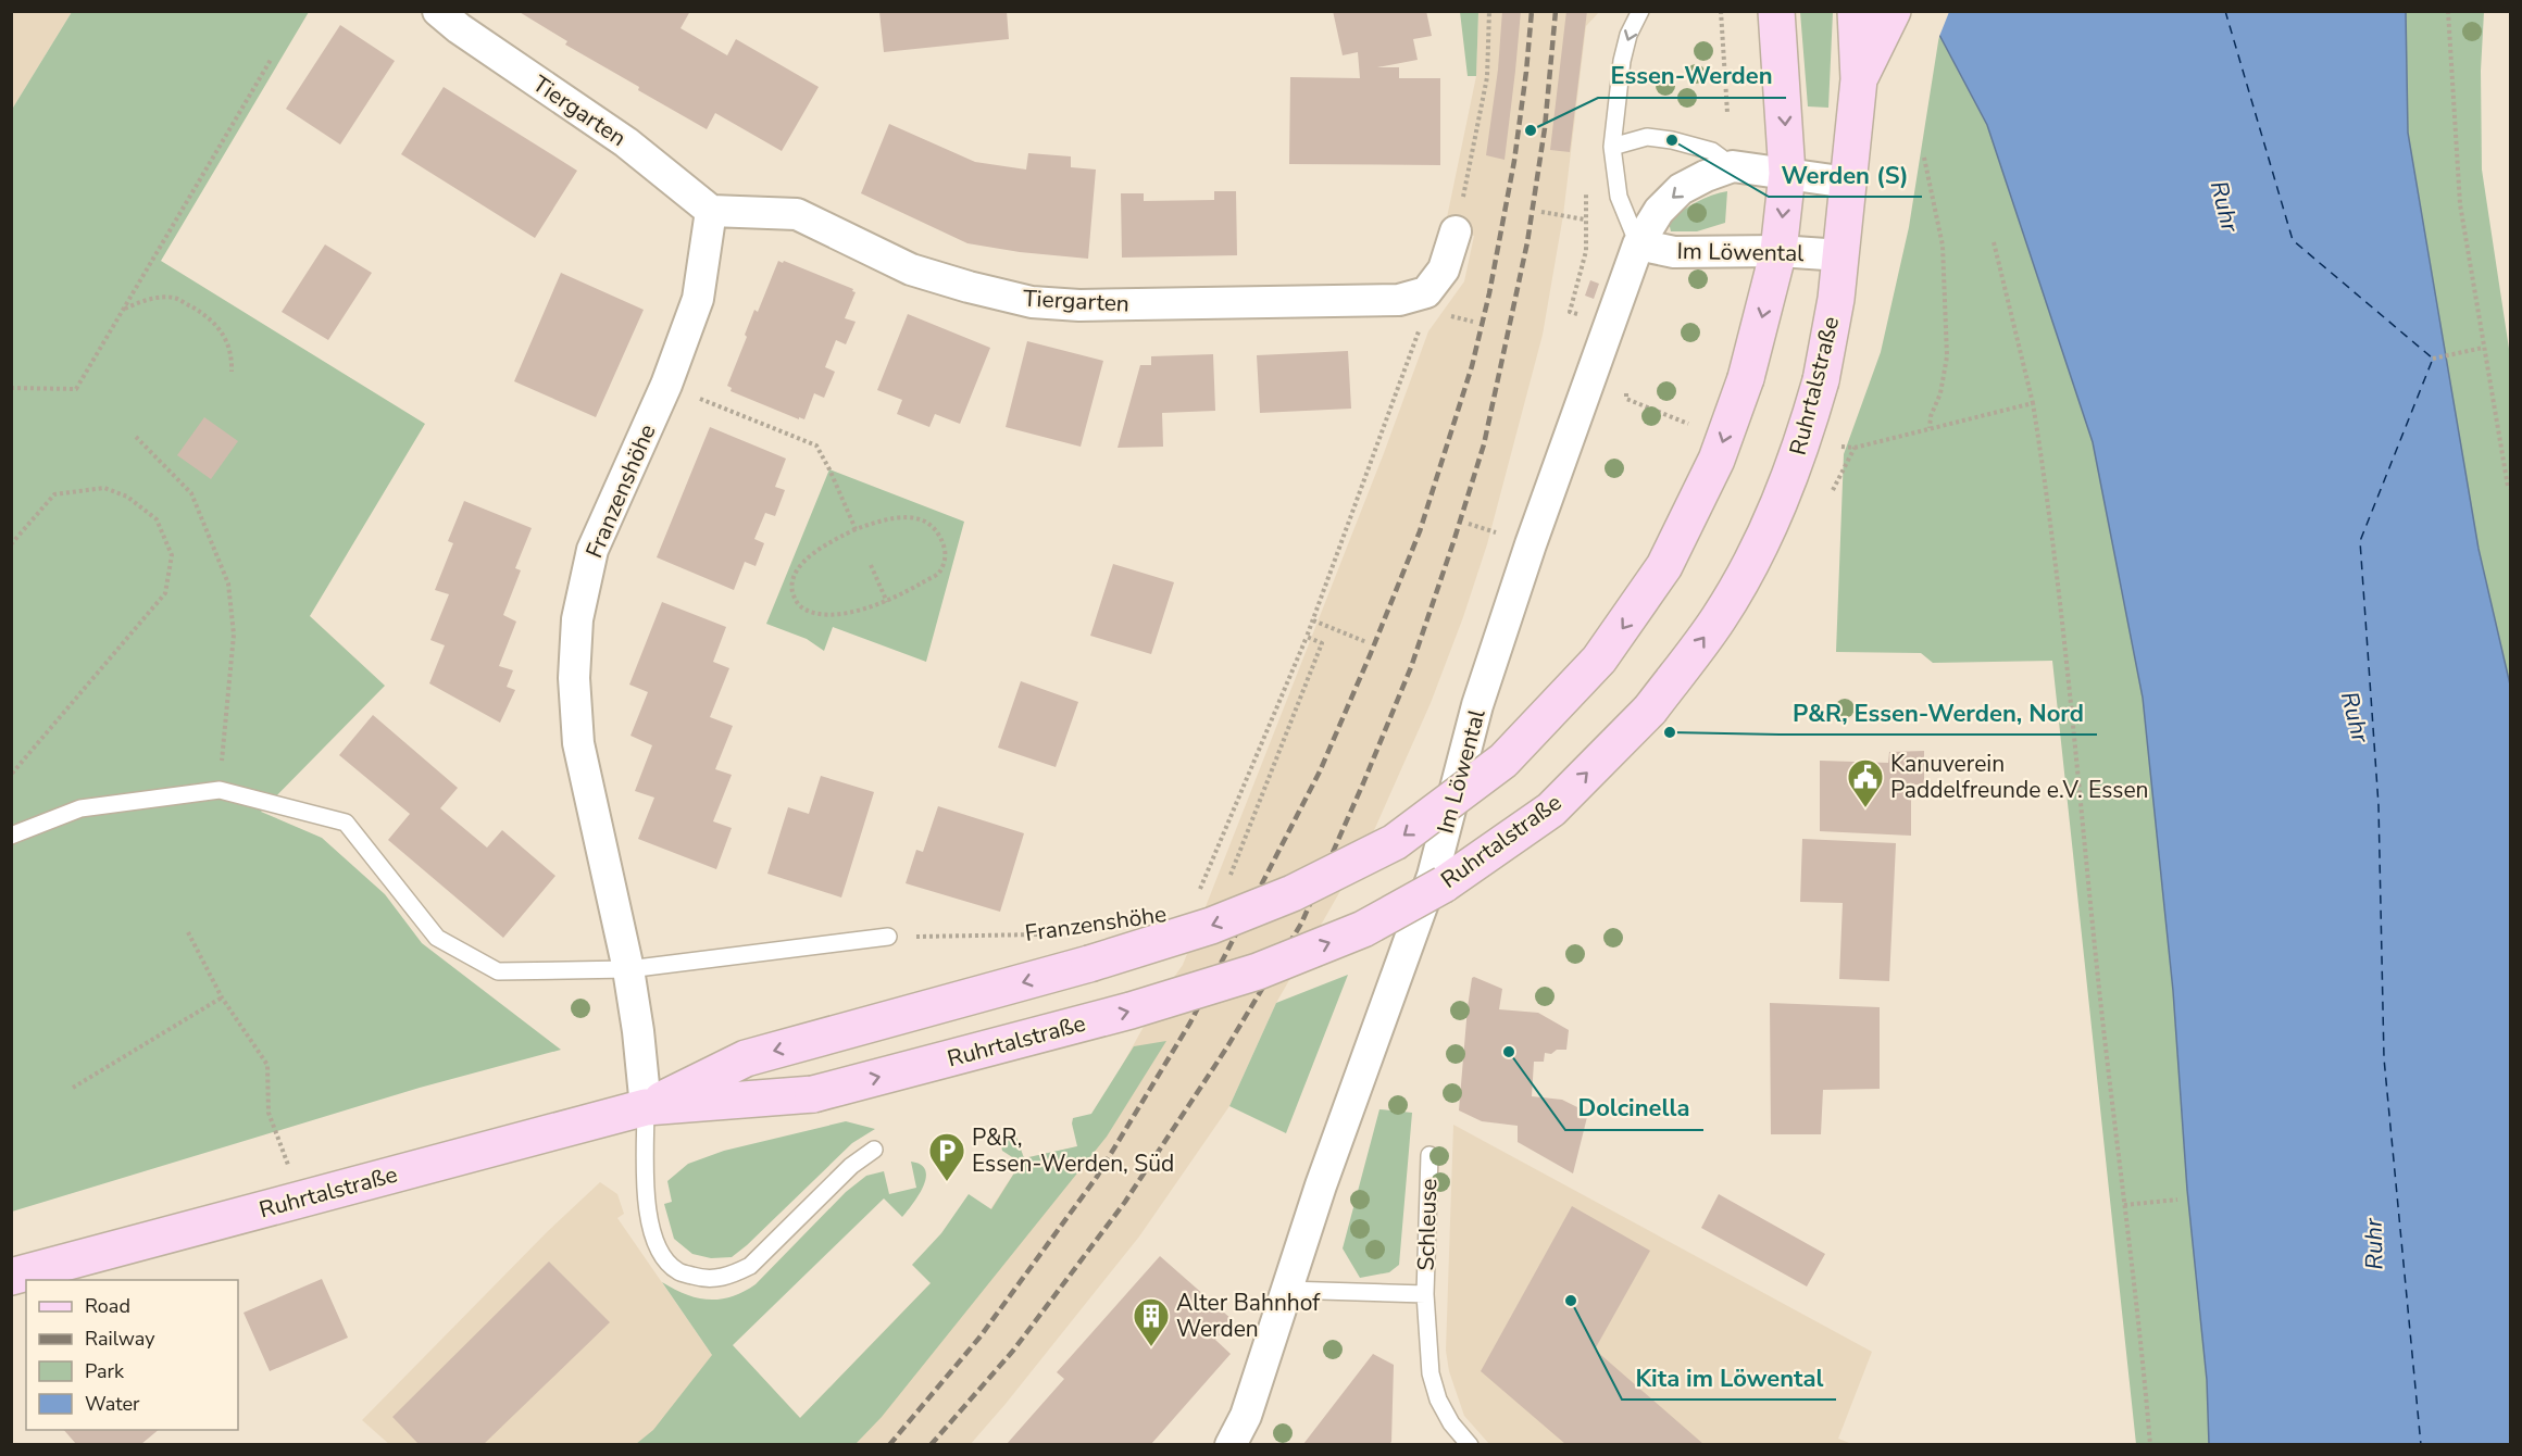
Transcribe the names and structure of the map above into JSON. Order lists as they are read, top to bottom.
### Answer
{
  "streets": {
    "main road": ["Ruhrtalstraße"],
    "street": ["Tiergarten", "Im Löwental", "Franzenshöhe"],
    "lane": ["Schleuse"]
  },
  "crossings": [
    ["Tiergarten", "Franzenshöhe"],
    ["Im Löwental", "Ruhrtalstraße"],
    ["Im Löwental", "Schleuse"],
    ["Ruhrtalstraße", "Franzenshöhe"]
  ],
  "water": ["Ruhr"],
  "places": {
    "other": [
      "Essen-Werden",
      "Werden (S)",
      "P&R, Essen-Werden, Nord",
      "Dolcinella",
      "Kita im Löwental"
    ],
    "public building": ["Kanuverein Paddelfreunde e.V. Essen"],
    "parking": ["P&R, Essen-Werden, Süd"],
    "building": ["Alter Bahnhof Werden"]
  },
  "legend": [
    "Road",
    "Railway",
    "Park",
    "Water"
  ]
}
